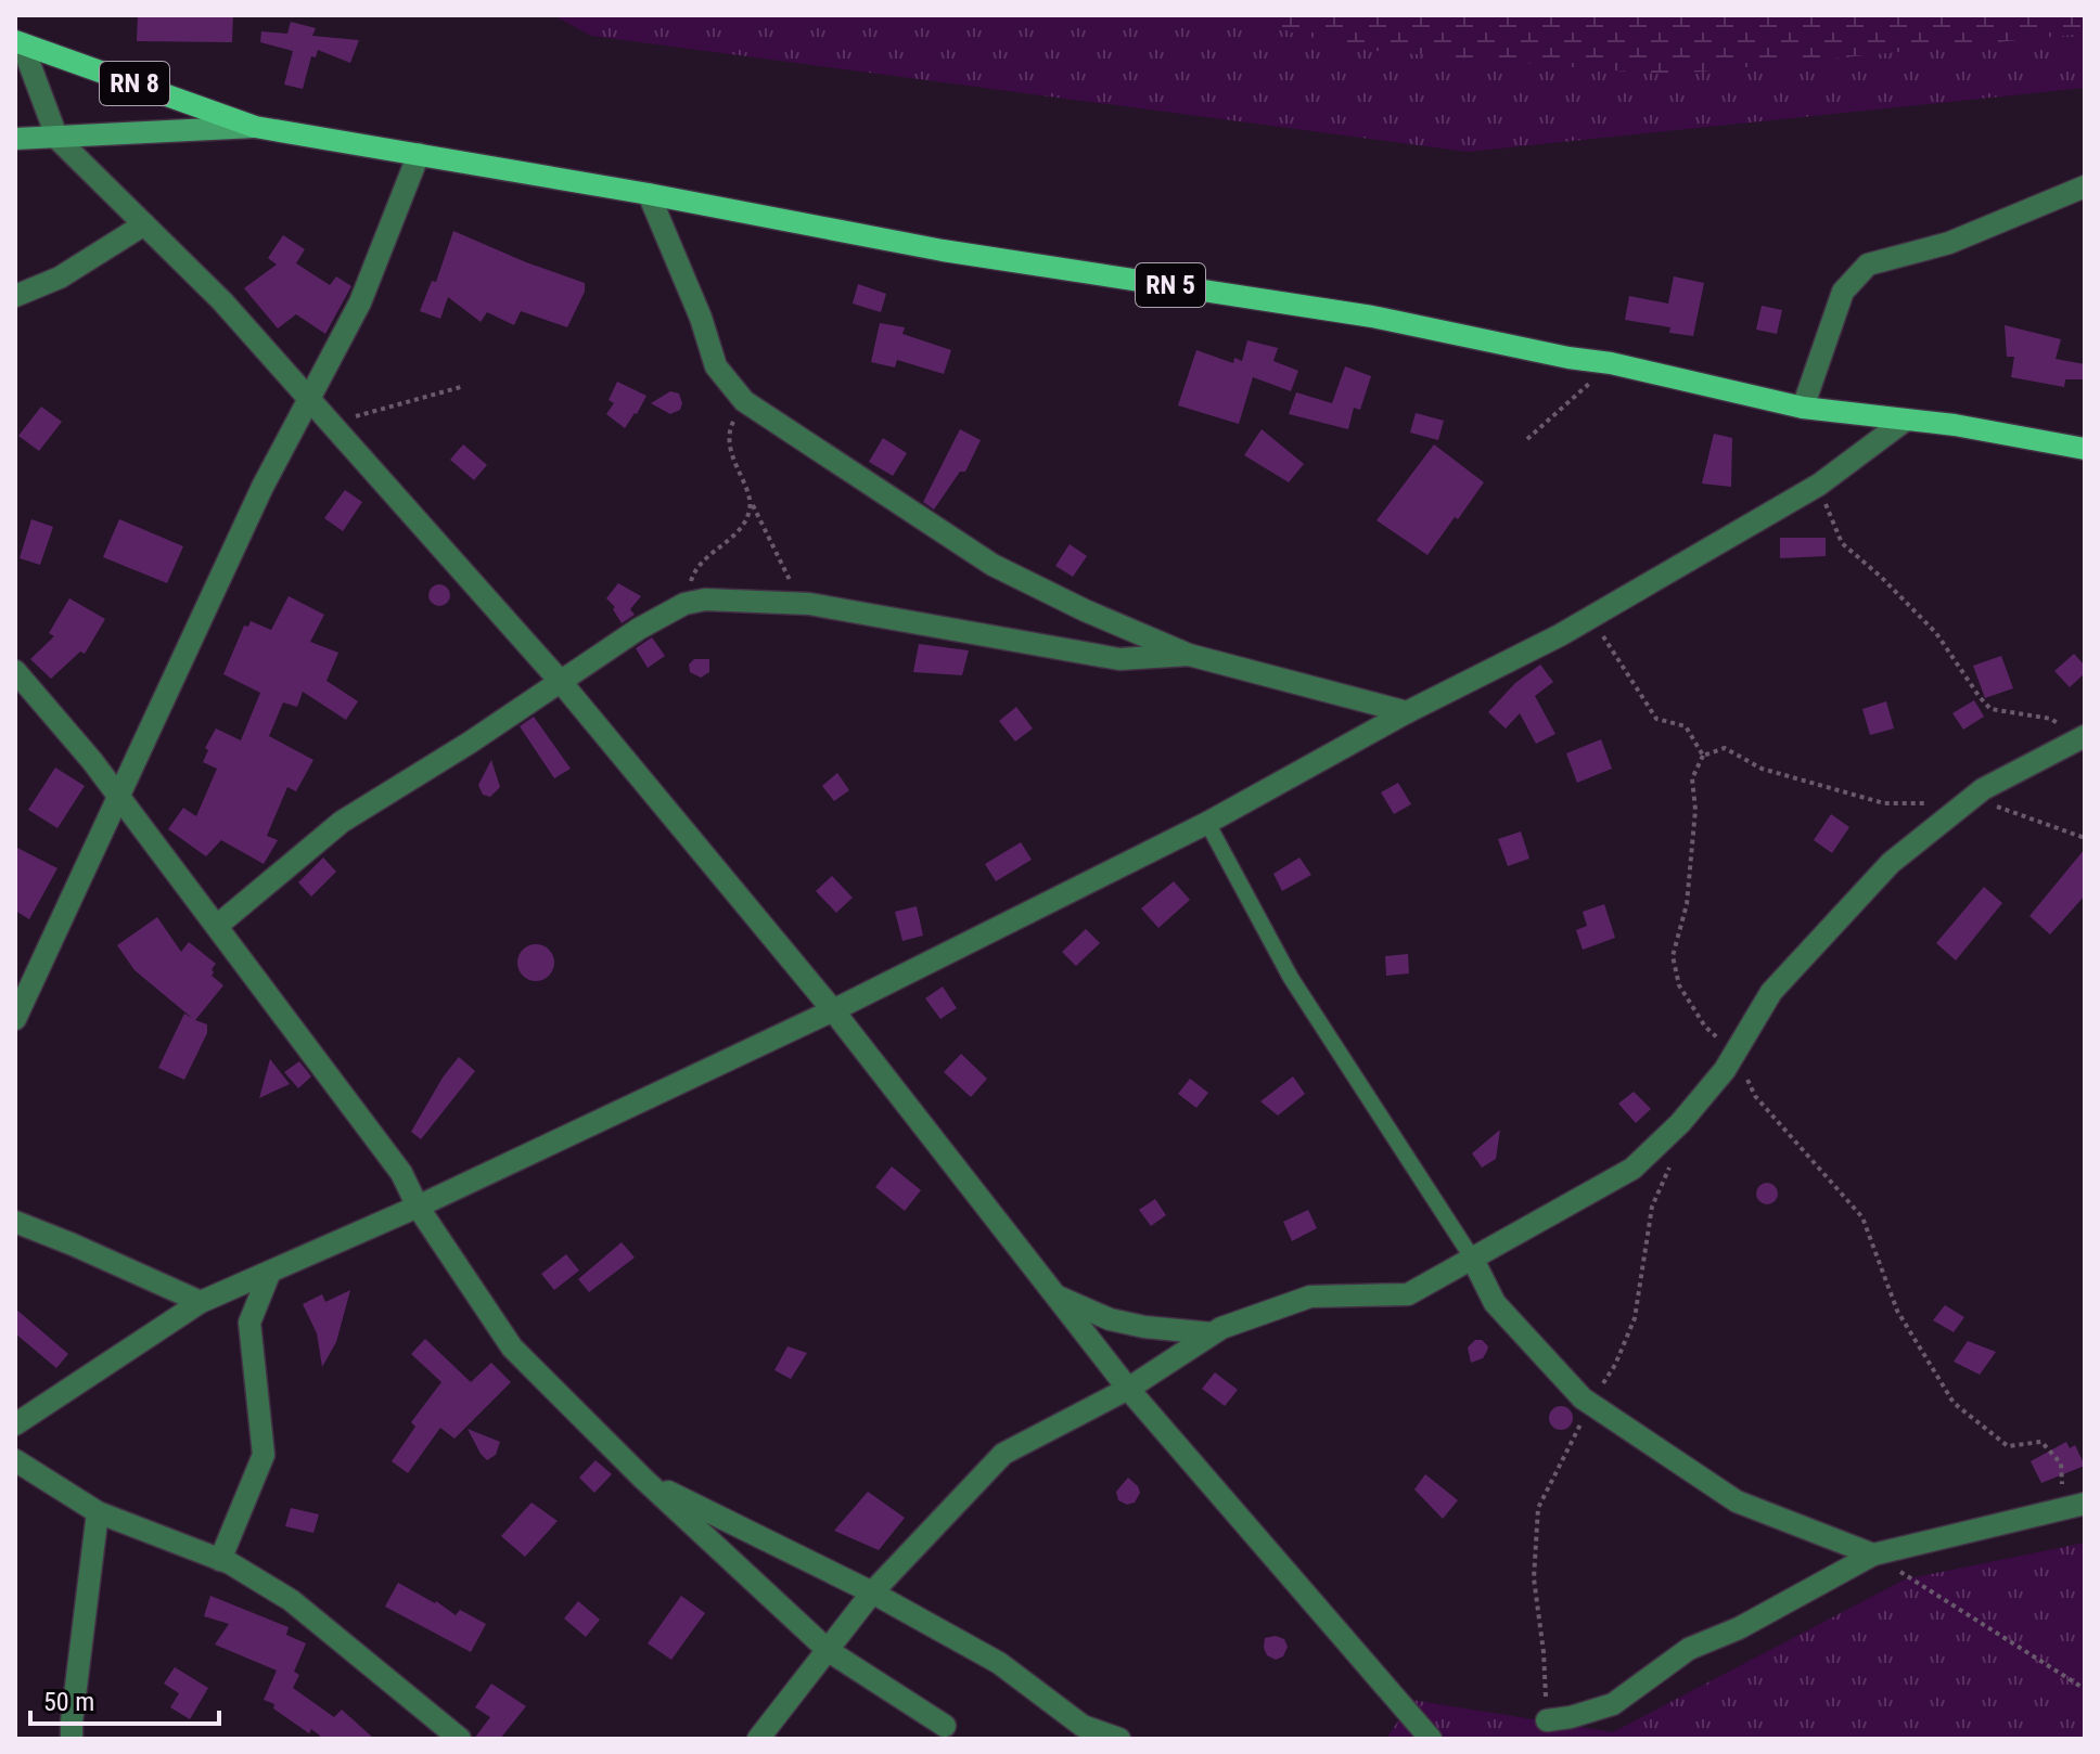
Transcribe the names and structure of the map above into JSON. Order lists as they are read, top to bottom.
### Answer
{
  "streets": {
    "main road": ["RN 8", "RN 5"]
  },
  "crossings": [
    ["RN 8", "RN 5"]
  ],
  "scale_bar": "50 m"
}
